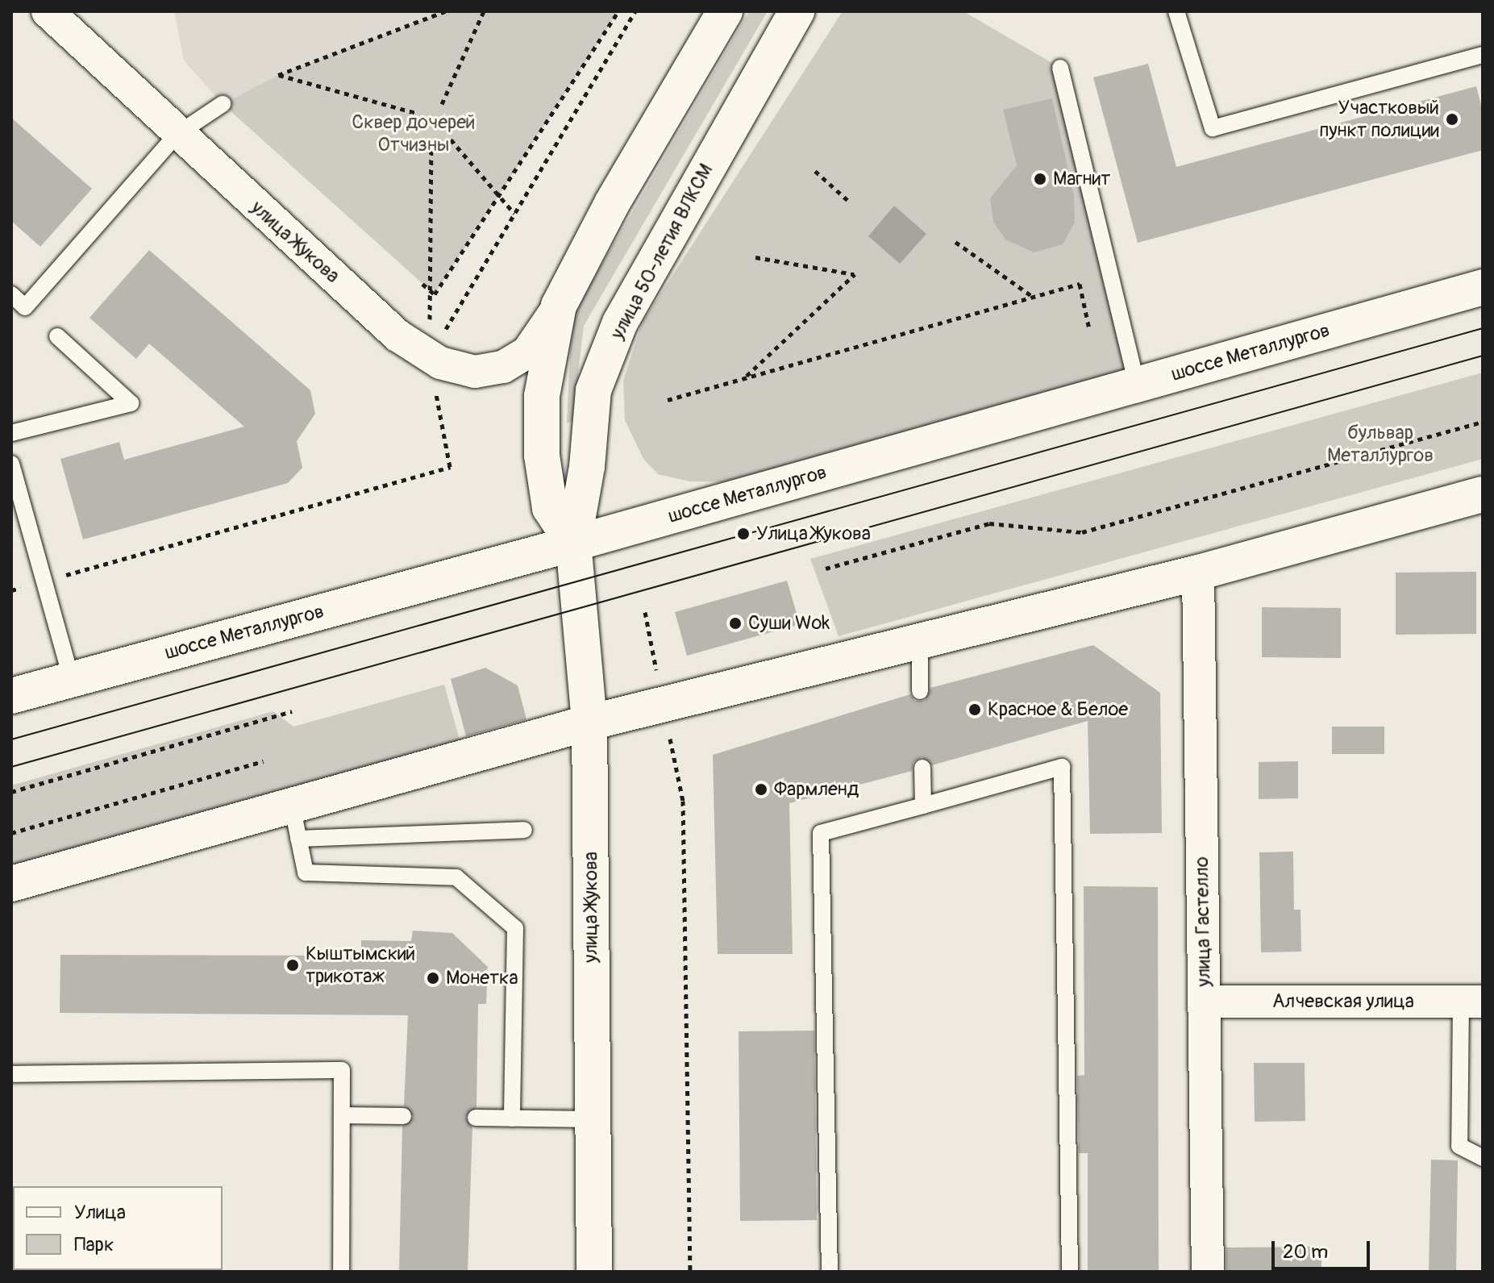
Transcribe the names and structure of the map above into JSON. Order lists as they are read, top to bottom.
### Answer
{
  "streets": {
    "main road": ["улица Жукова", "улица 50-летия ВЛКСМ", "шоссе Металлургов"],
    "street": ["улица Гастелло", "Алчевская улица"]
  },
  "crossings": [
    ["улица Жукова", "улица 50-летия ВЛКСМ"],
    ["улица Жукова", "шоссе Металлургов"],
    ["улица 50-летия ВЛКСМ", "шоссе Металлургов"],
    ["улица Гастелло", "Алчевская улица"]
  ],
  "parks": ["Сквер дочерей Отчизны", "бульвар Металлургов"],
  "places": [
    "Участковый пункт полиции",
    "Магнит",
    "Улица Жукова",
    "Суши Wok",
    "Красное & Белое",
    "Фармленд",
    "Кыштымский трикотаж",
    "Монетка"
  ],
  "legend": ["Улица", "Парк"],
  "scale_bar": "20 m"
}
